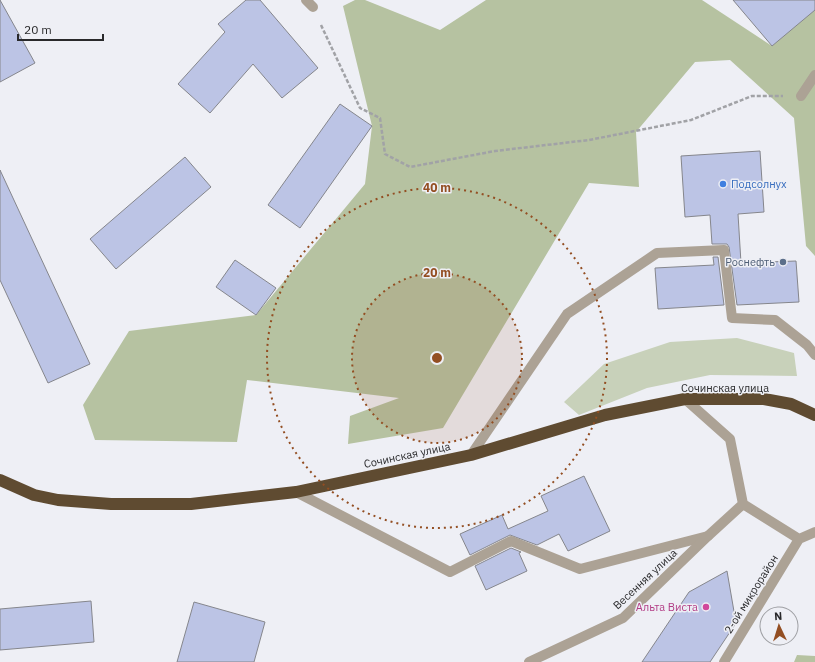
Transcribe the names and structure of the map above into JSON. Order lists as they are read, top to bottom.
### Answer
{
  "streets": {
    "highway": ["Сочинская улица"],
    "street": ["Весенняя улица", "2-ой микрорайон"]
  },
  "places": ["Подсолнух", "Роснефть", "Альта Виста"],
  "scale_bar": "20 m",
  "north": "top",
  "rings": ["40 m", "20 m"]
}
